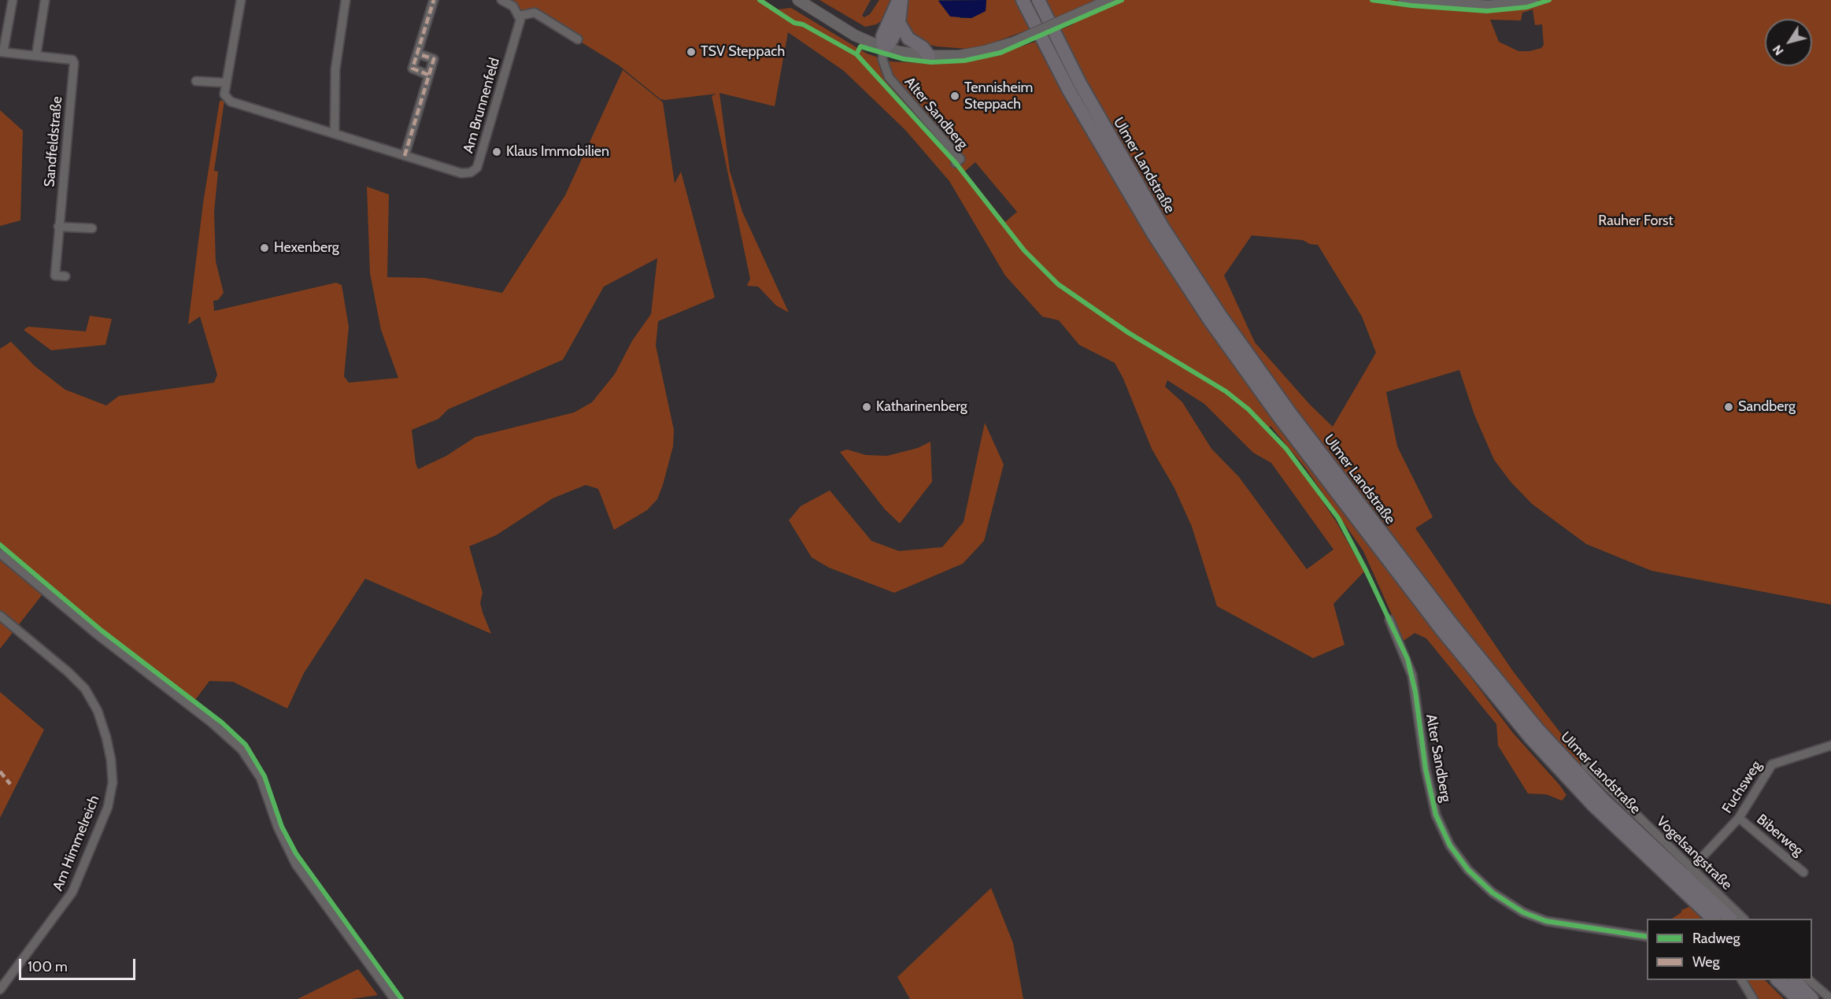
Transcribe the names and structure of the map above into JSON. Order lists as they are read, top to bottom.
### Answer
{
  "streets": {
    "main road": ["Ulmer Landstraße"],
    "street": [
      "Am Brunnenfeld",
      "Alter Sandberg",
      "Sandfeldstraße",
      "Fuchsweg",
      "Biberweg",
      "Am Himmelreich",
      "Vogelsangstraße"
    ]
  },
  "crossings": [
    ["Fuchsweg", "Biberweg"],
    ["Fuchsweg", "Vogelsangstraße"]
  ],
  "parks": ["Rauher Forst"],
  "places": [
    "TSV Steppach",
    "Tennisheim Steppach",
    "Klaus Immobilien",
    "Hexenberg",
    "Katharinenberg",
    "Sandberg"
  ],
  "legend": ["Radweg", "Weg"],
  "scale_bar": "100 m",
  "north": "bottom left"
}
